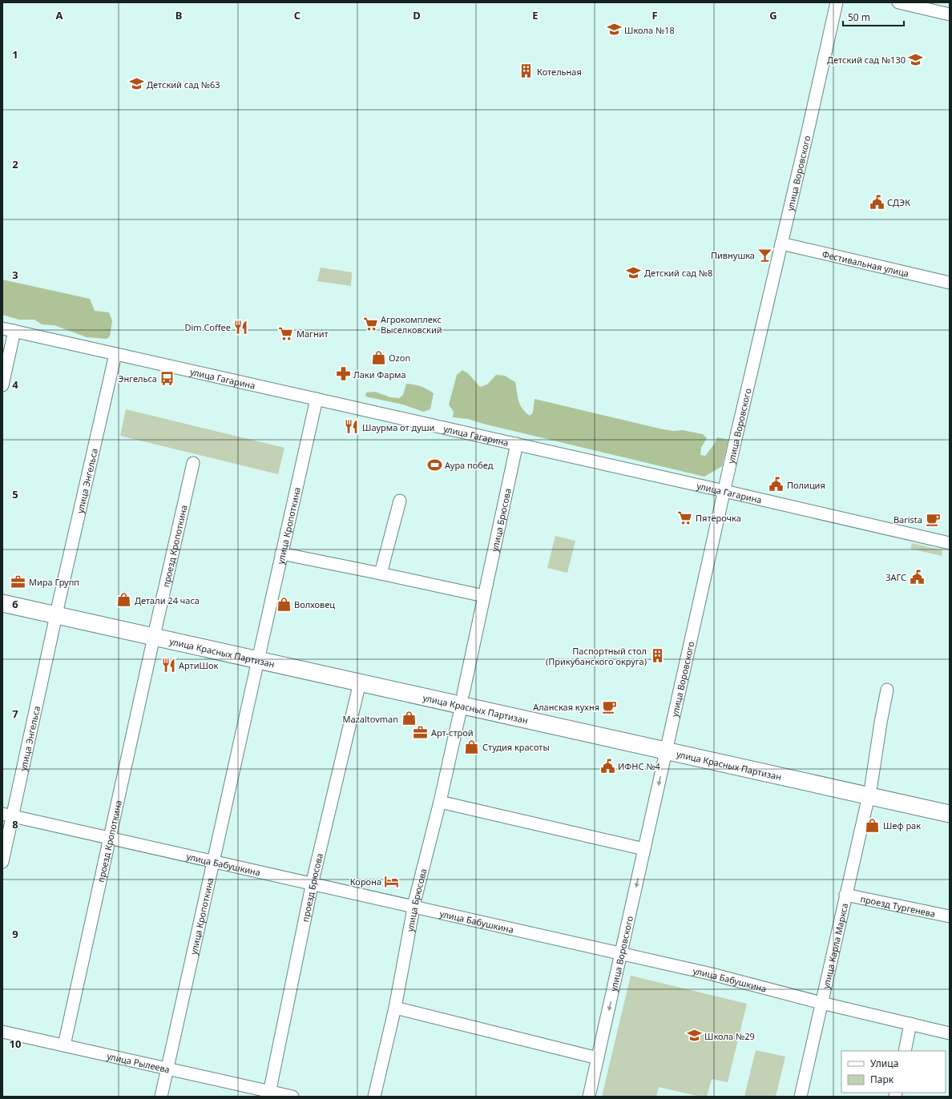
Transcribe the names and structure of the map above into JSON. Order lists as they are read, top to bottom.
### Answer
{
  "streets": {
    "highway": ["улица Красных Партизан"],
    "street": [
      "улица Воровского",
      "Фестивальная улица",
      "улица Гагарина",
      "улица Энгельса",
      "улица Брюсова",
      "улица Кропоткина",
      "проезд Кропоткина",
      "улица Бабушкина",
      "проезд Брюсова",
      "проезд Тургенева",
      "улица Карла Маркса",
      "улица Рылеева"
    ]
  },
  "crossings": [
    ["улица Воровского", "Фестивальная улица"],
    ["улица Воровского", "улица Гагарина"],
    ["улица Воровского", "улица Красных Партизан"],
    ["улица Воровского", "улица Бабушкина"],
    ["улица Гагарина", "улица Энгельса"],
    ["улица Гагарина", "улица Брюсова"],
    ["улица Гагарина", "улица Кропоткина"],
    ["улица Энгельса", "улица Красных Партизан"],
    ["улица Энгельса", "улица Бабушкина"],
    ["улица Брюсова", "улица Красных Партизан"],
    ["улица Брюсова", "улица Бабушкина"],
    ["улица Кропоткина", "улица Красных Партизан"],
    ["улица Кропоткина", "улица Бабушкина"],
    ["улица Кропоткина", "улица Рылеева"],
    ["проезд Кропоткина", "улица Красных Партизан"],
    ["проезд Кропоткина", "улица Бабушкина"],
    ["проезд Кропоткина", "улица Рылеева"],
    ["улица Красных Партизан", "проезд Брюсова"],
    ["улица Красных Партизан", "улица Карла Маркса"],
    ["улица Бабушкина", "проезд Брюсова"],
    ["улица Бабушкина", "улица Карла Маркса"],
    ["проезд Брюсова", "улица Рылеева"],
    ["проезд Тургенева", "улица Карла Маркса"]
  ],
  "places": {
    "school or university": [
      "Школа №18",
      "Детский сад №130",
      "Детский сад №63",
      "Детский сад №8",
      "Школа №29"
    ],
    "building": ["Котельная", "Паспортный стол (Прикубанского округа)"],
    "public building": [
      "СДЭК",
      "Полиция",
      "ЗАГС",
      "ИФНС №4"
    ],
    "bar": ["Пивнушка"],
    "supermarket": ["Агрокомплекс Выселковский", "Магнит", "Пятёрочка"],
    "restaurant": ["Dim Coffee", "Шаурма от души", "АртиШок"],
    "shop": [
      "Ozon",
      "Детали 24 часа",
      "Волховец",
      "Mazaltovman",
      "Студия красоты",
      "Шеф рак"
    ],
    "pharmacy": ["Лаки Фарма"],
    "bus stop": ["Энгельса"],
    "sports": ["Аура побед"],
    "cafe": ["Barista", "Аланская кухня"],
    "office": ["Мира Групп", "Арт-строй"],
    "hotel": ["Корона"]
  },
  "legend": ["Улица", "Парк"],
  "scale_bar": "50 m",
  "grid": {
    "columns": [
      "A",
      "B",
      "C",
      "D",
      "E",
      "F",
      "G"
    ],
    "rows": [
      "1",
      "2",
      "3",
      "4",
      "5",
      "6",
      "7",
      "8",
      "9",
      "10"
    ]
  }
}
